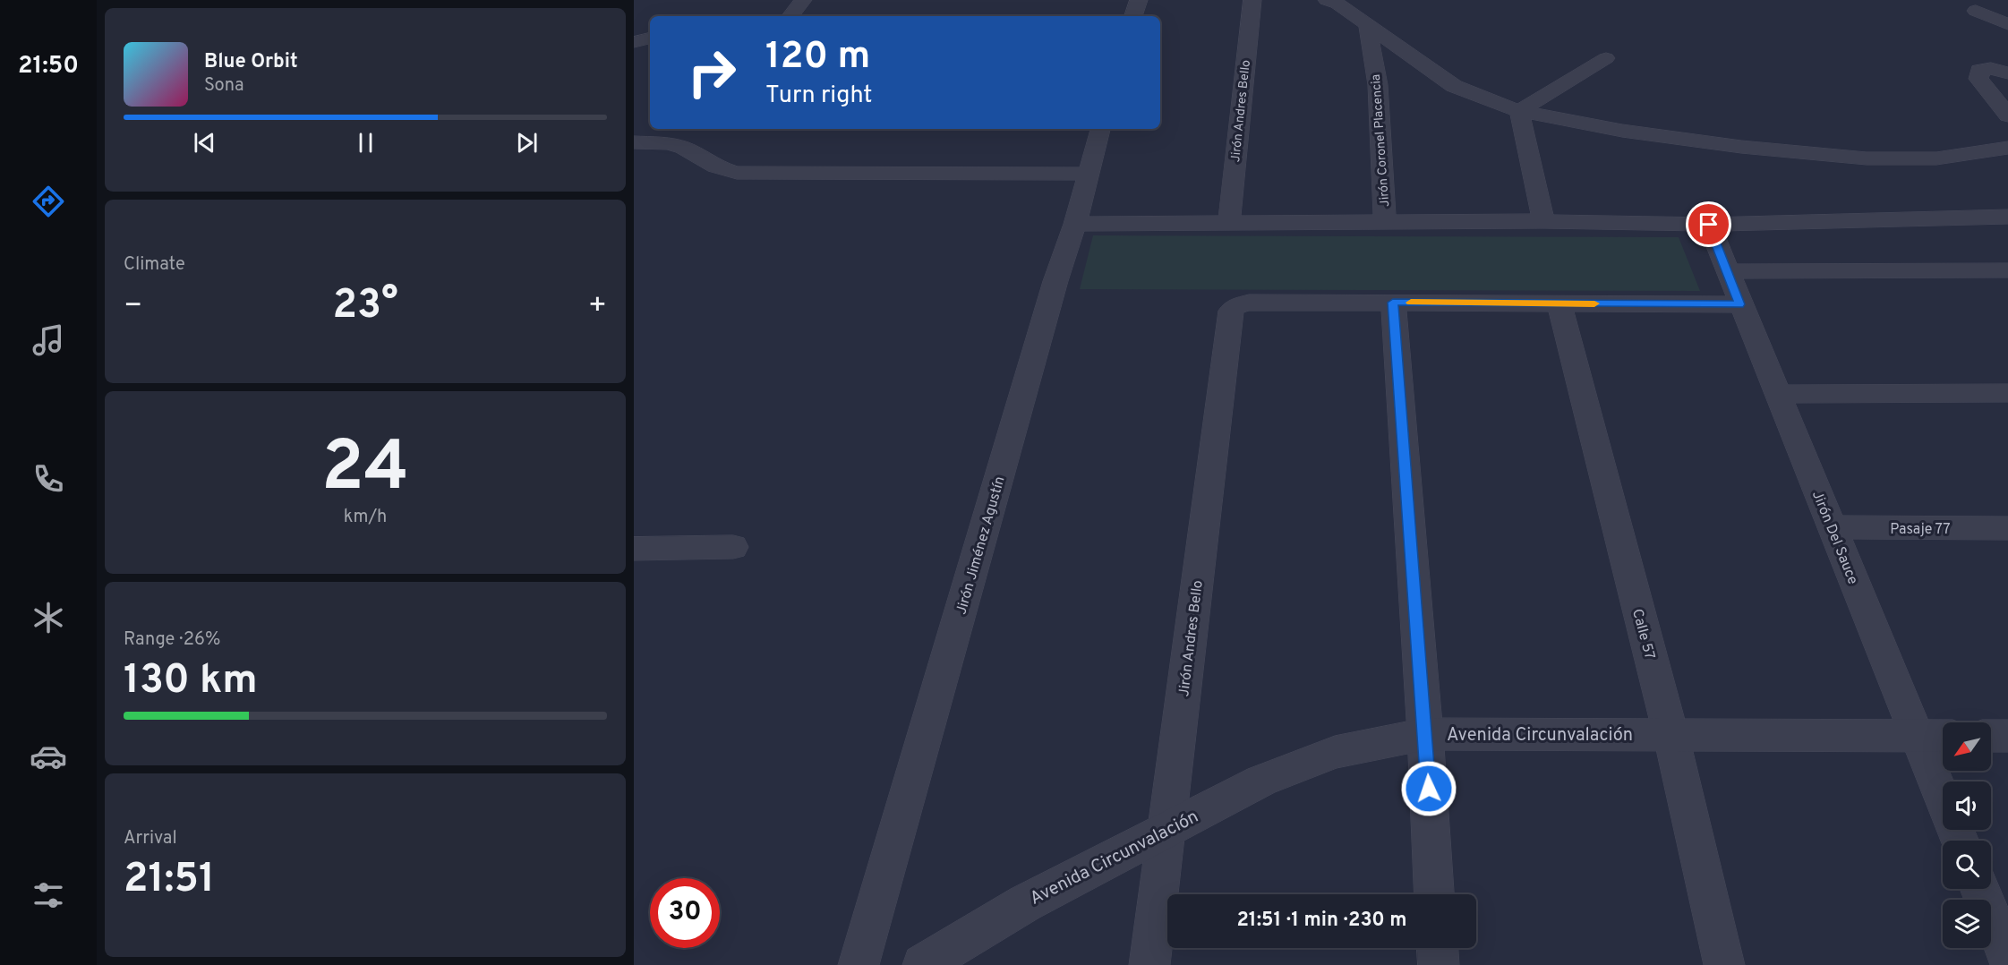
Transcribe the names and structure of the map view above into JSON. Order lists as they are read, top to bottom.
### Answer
{
  "streets": {
    "street": [
      "Jirón Andres Bello",
      "Jirón Coronel Placencia",
      "Pasaje 77",
      "Jirón Del Sauce",
      "Jirón Jiménez Agustín",
      "Calle 57",
      "Avenida Circunvalación"
    ]
  },
  "crossings": [
    ["Jirón Andres Bello", "Avenida Circunvalación"],
    ["Pasaje 77", "Jirón Del Sauce"],
    ["Jirón Del Sauce", "Avenida Circunvalación"],
    ["Calle 57", "Avenida Circunvalación"]
  ],
  "north": "bottom left",
  "page": {
    "tabs": "21:50",
    "turn": ["120 m", "Turn right"],
    "song": ["Blue Orbit", "Sona"],
    "tile": [
      "Climate",
      ["24", "km/h"],
      ["Range · 26%", "130 km"],
      ["Arrival", "21:51"]
    ],
    "heat": ["−", "23°", "+"],
    "limit": "30",
    "trip": "21:51 · 1 min · 230 m"
  }
}
